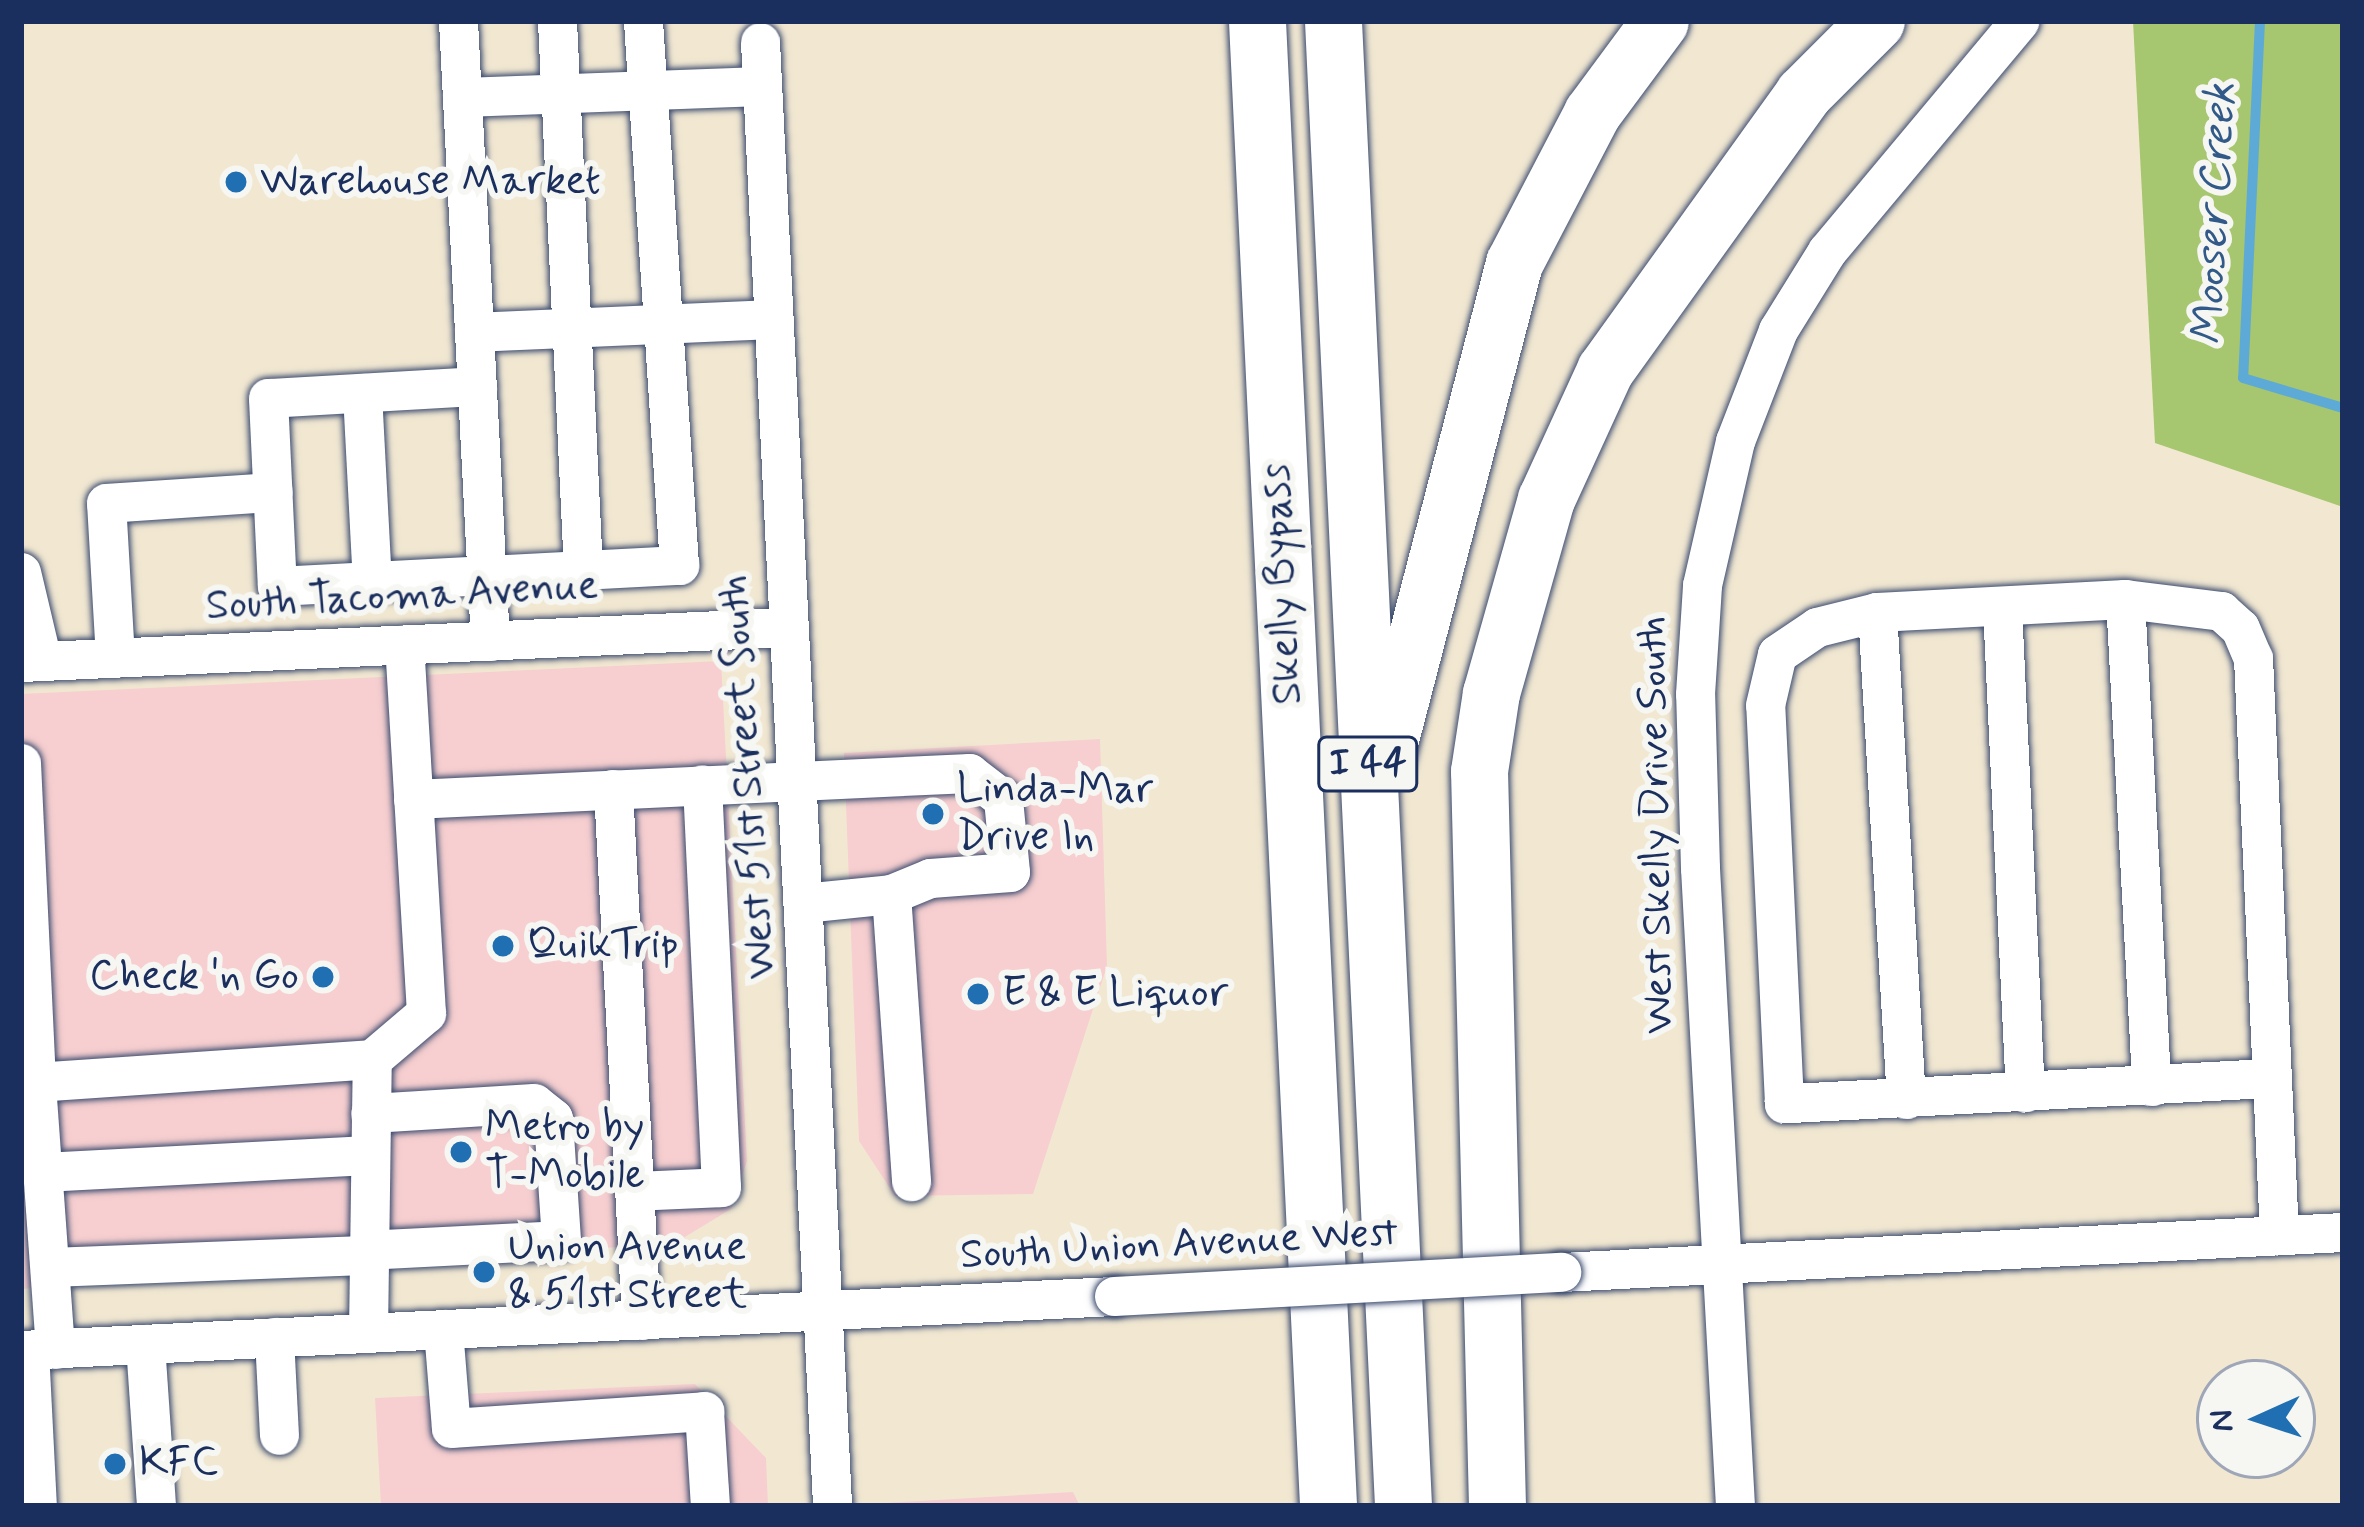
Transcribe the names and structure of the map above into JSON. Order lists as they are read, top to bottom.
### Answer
{
  "streets": {
    "highway": ["Skelly Bypass", "I 44"],
    "street": [
      "South Tacoma Avenue",
      "West 51st Street South",
      "West Skelly Drive South",
      "South Union Avenue West"
    ]
  },
  "crossings": [
    ["South Tacoma Avenue", "West 51st Street South"],
    ["West 51st Street South", "South Union Avenue West"],
    ["West Skelly Drive South", "South Union Avenue West"]
  ],
  "water": ["Mooser Creek"],
  "places": [
    "Warehouse Market",
    "Linda-Mar Drive In",
    "QuikTrip",
    "Check 'n Go",
    "E & E Liquor",
    "Metro by T-Mobile",
    "Union Avenue & 51st Street",
    "KFC"
  ],
  "north": "left"
}
